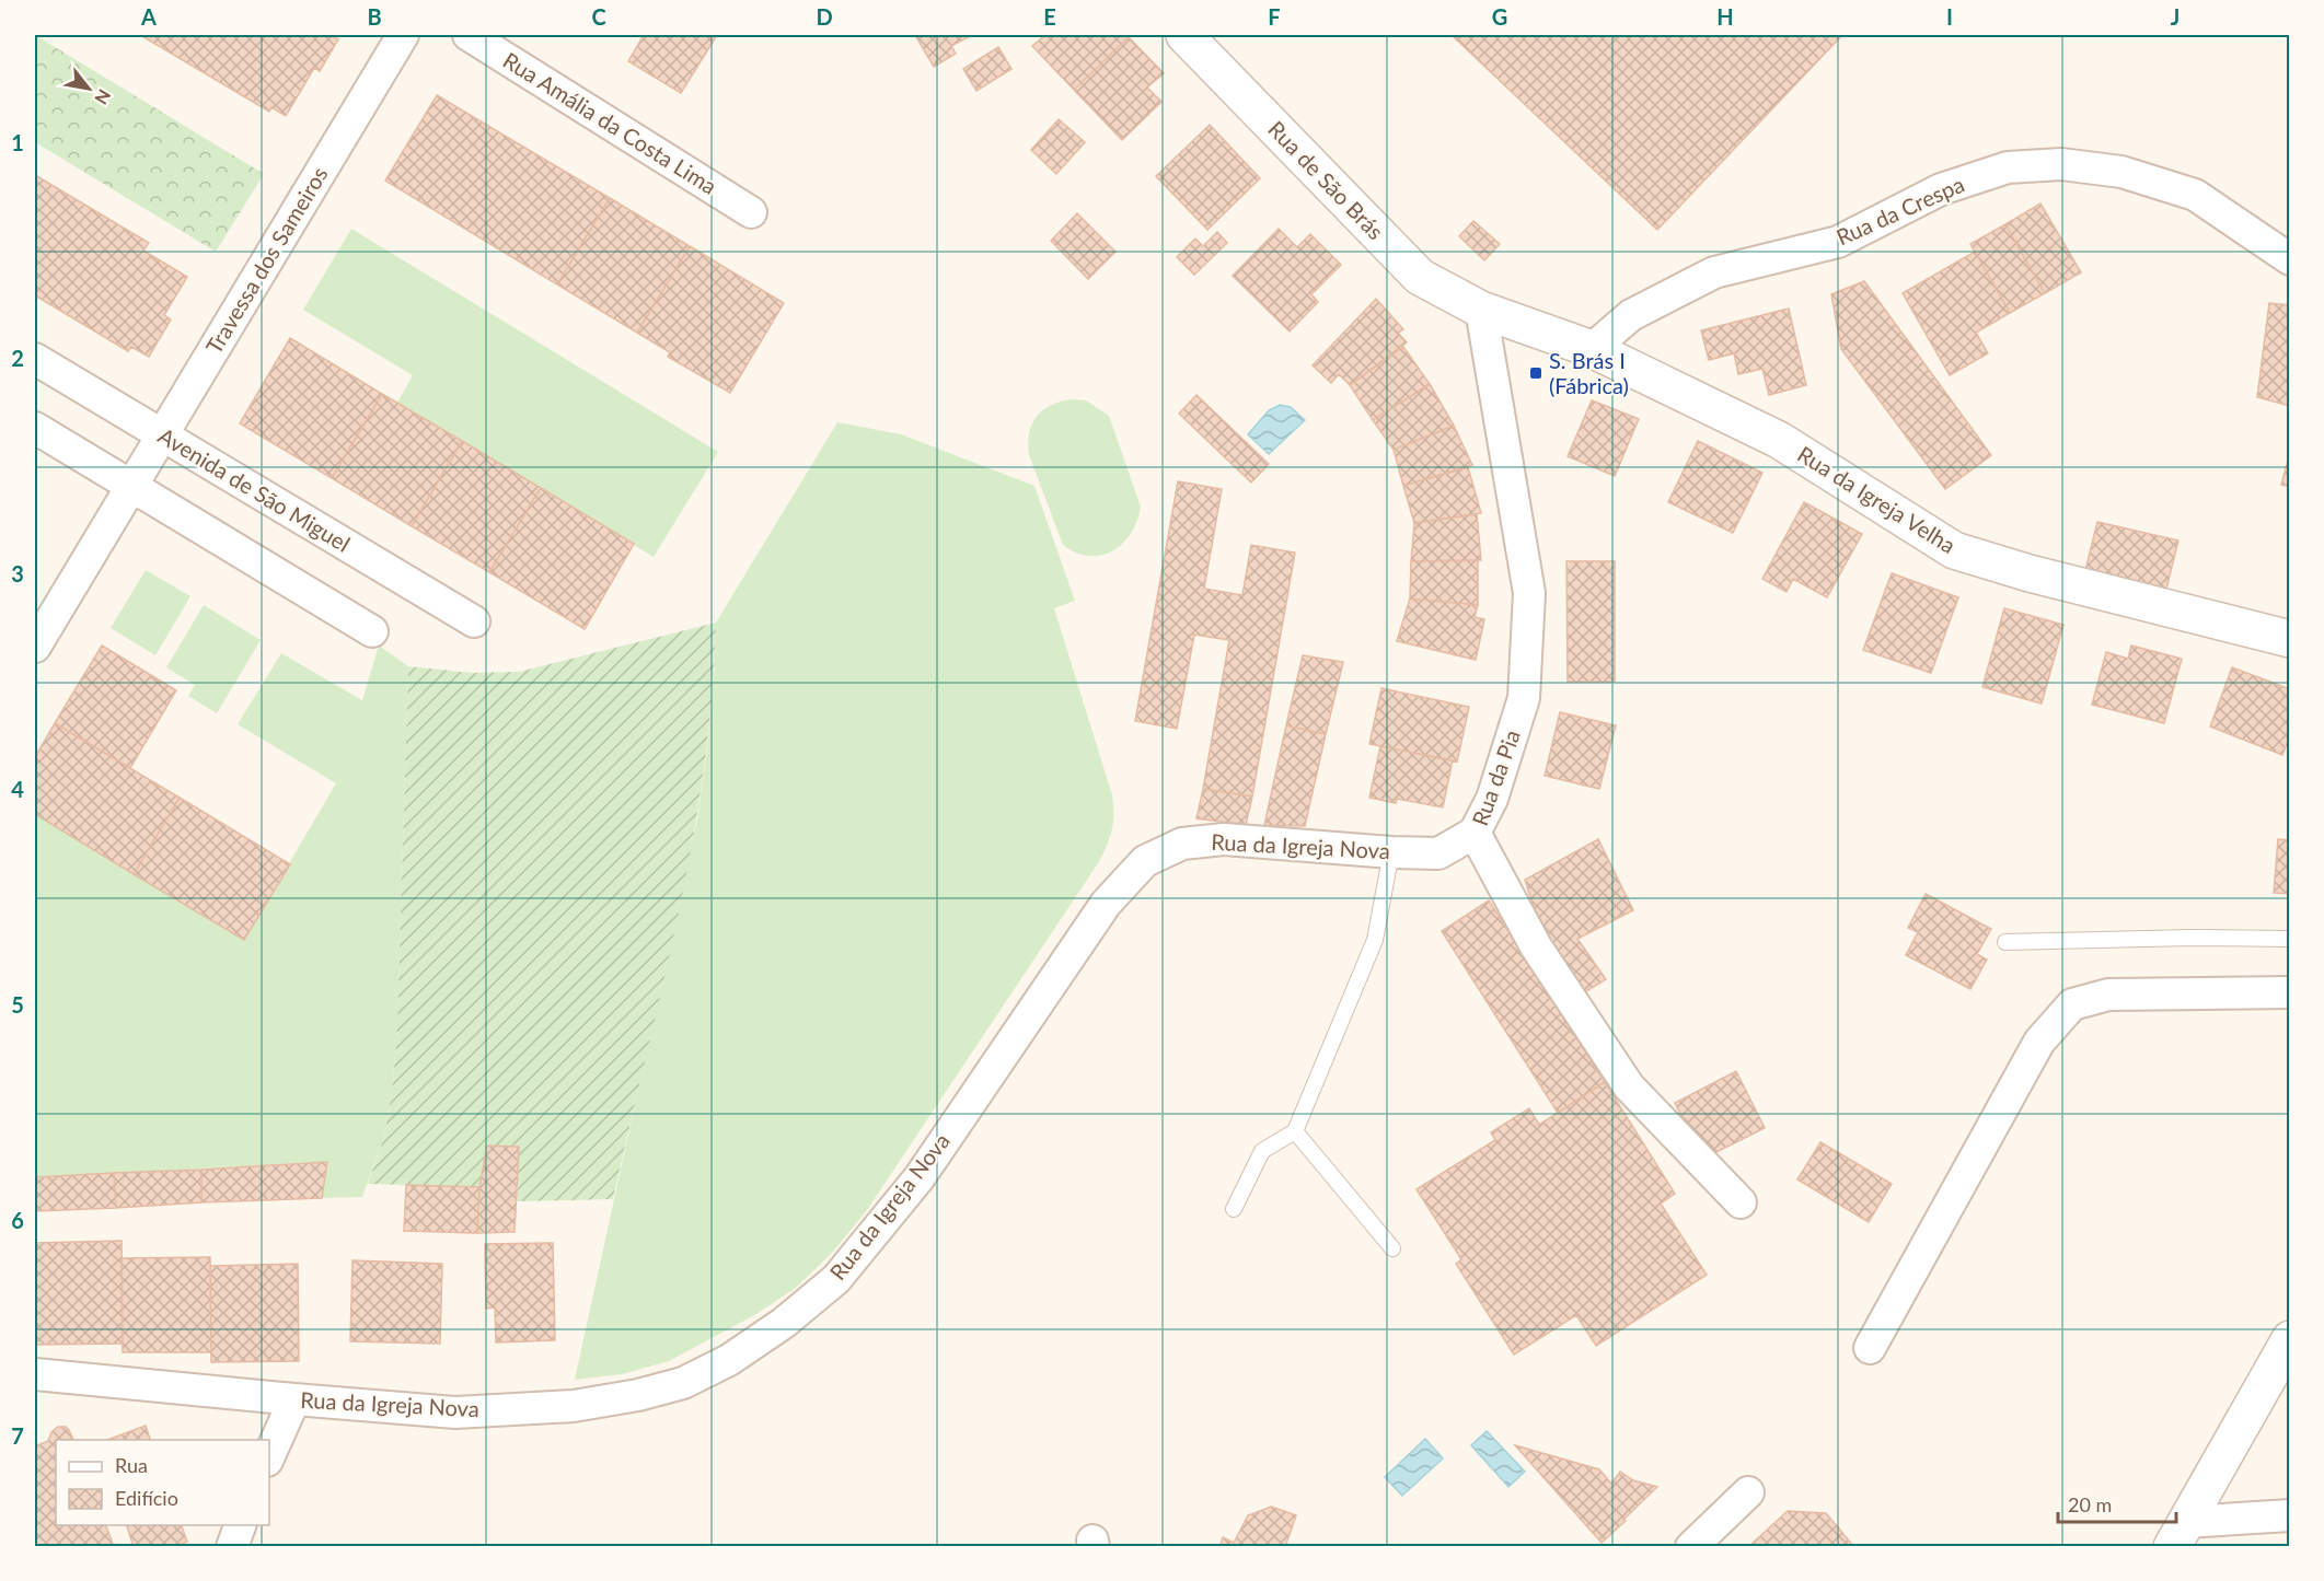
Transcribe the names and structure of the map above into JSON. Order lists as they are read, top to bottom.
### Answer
{
  "streets": {
    "street": [
      "Rua Amália da Costa Lima",
      "Rua de São Brás",
      "Rua da Crespa",
      "Travessa dos Sameiros",
      "Avenida de São Miguel",
      "Rua da Igreja Velha",
      "Rua da Pia",
      "Rua da Igreja Nova"
    ]
  },
  "crossings": [
    ["Rua de São Brás", "Rua da Igreja Velha"],
    ["Rua de São Brás", "Rua da Pia"],
    ["Rua da Crespa", "Rua da Igreja Velha"],
    ["Travessa dos Sameiros", "Avenida de São Miguel"],
    ["Rua da Igreja Velha", "Rua da Pia"],
    ["Rua da Pia", "Rua da Igreja Nova"]
  ],
  "places": {
    "transit": ["S. Brás I (Fábrica)"]
  },
  "legend": ["Rua", "Edifício"],
  "scale_bar": "20 m",
  "north": "bottom right",
  "grid": {
    "columns": [
      "A",
      "B",
      "C",
      "D",
      "E",
      "F",
      "G",
      "H",
      "I",
      "J"
    ],
    "rows": [
      "1",
      "2",
      "3",
      "4",
      "5",
      "6",
      "7"
    ]
  }
}
